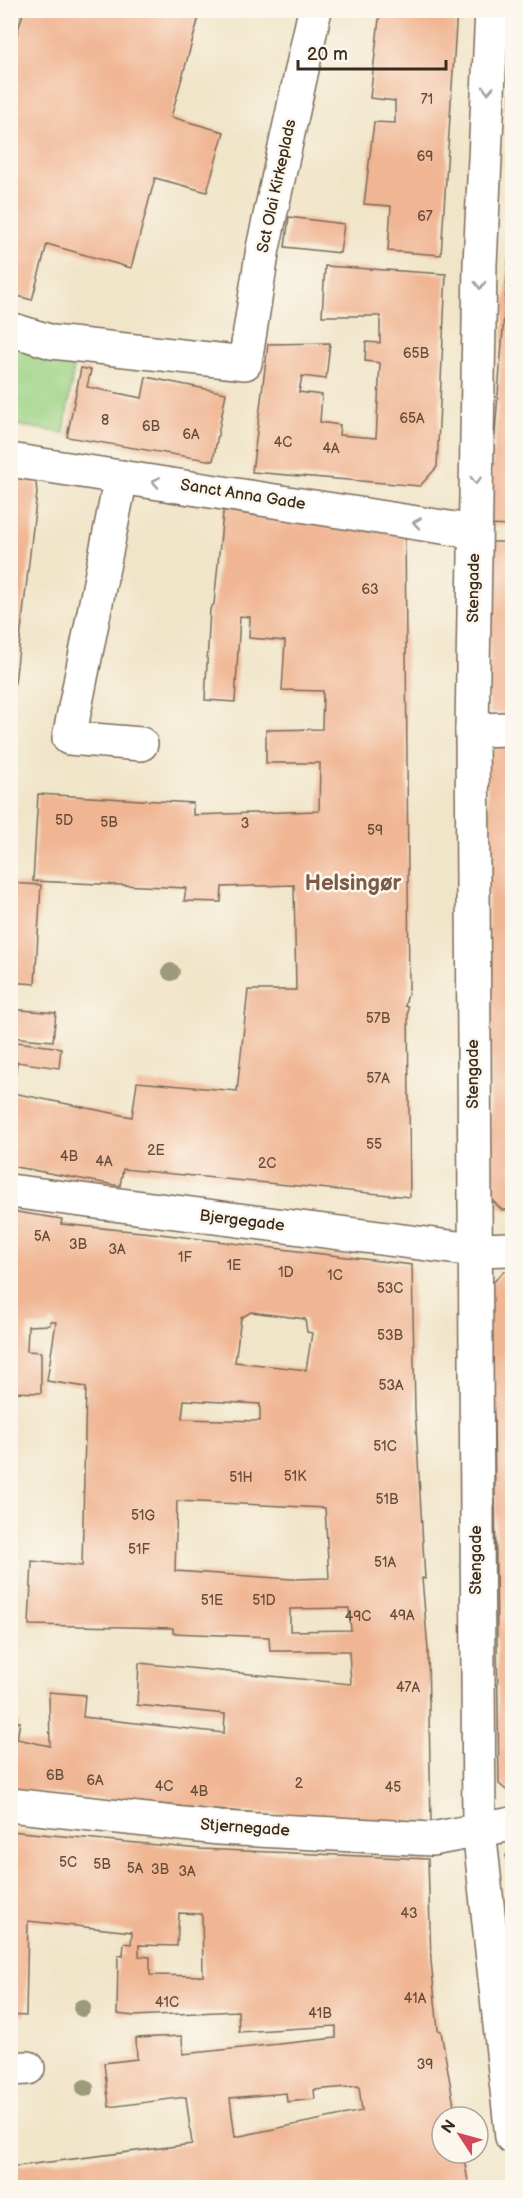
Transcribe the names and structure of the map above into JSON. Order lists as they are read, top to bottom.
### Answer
{
  "streets": {
    "street": [
      "Sct Olai Kirkeplads",
      "Sanct Anna Gade",
      "Stengade",
      "Bjergegade",
      "Stjernegade"
    ]
  },
  "crossings": [
    ["Sanct Anna Gade", "Stengade"],
    ["Stengade", "Bjergegade"],
    ["Stengade", "Stjernegade"]
  ],
  "one_way": ["Sanct Anna Gade"],
  "districts": ["Helsingør"],
  "house_numbers": [
    "71",
    "69",
    "67",
    "65B",
    "65A",
    "8",
    "6B",
    "6A",
    "4C",
    "4A",
    "63",
    "5D",
    "5B",
    "3",
    "59",
    "57B",
    "57A",
    "55",
    "2E",
    "4B",
    "4A",
    "2C",
    "5A",
    "3B",
    "3A",
    "1F",
    "1E",
    "1D",
    "1C",
    "53C",
    "53B",
    "53A",
    "51C",
    "51K",
    "51H",
    "51B",
    "51G",
    "51F",
    "51A",
    "51E",
    "51D",
    "49A",
    "49C",
    "47A",
    "6B",
    "6A",
    "2",
    "4C",
    "45",
    "4B",
    "5C",
    "5B",
    "5A",
    "3B",
    "3A",
    "43",
    "41A",
    "41C",
    "41B",
    "39"
  ],
  "scale_bar": "20 m",
  "north": "top left"
}
